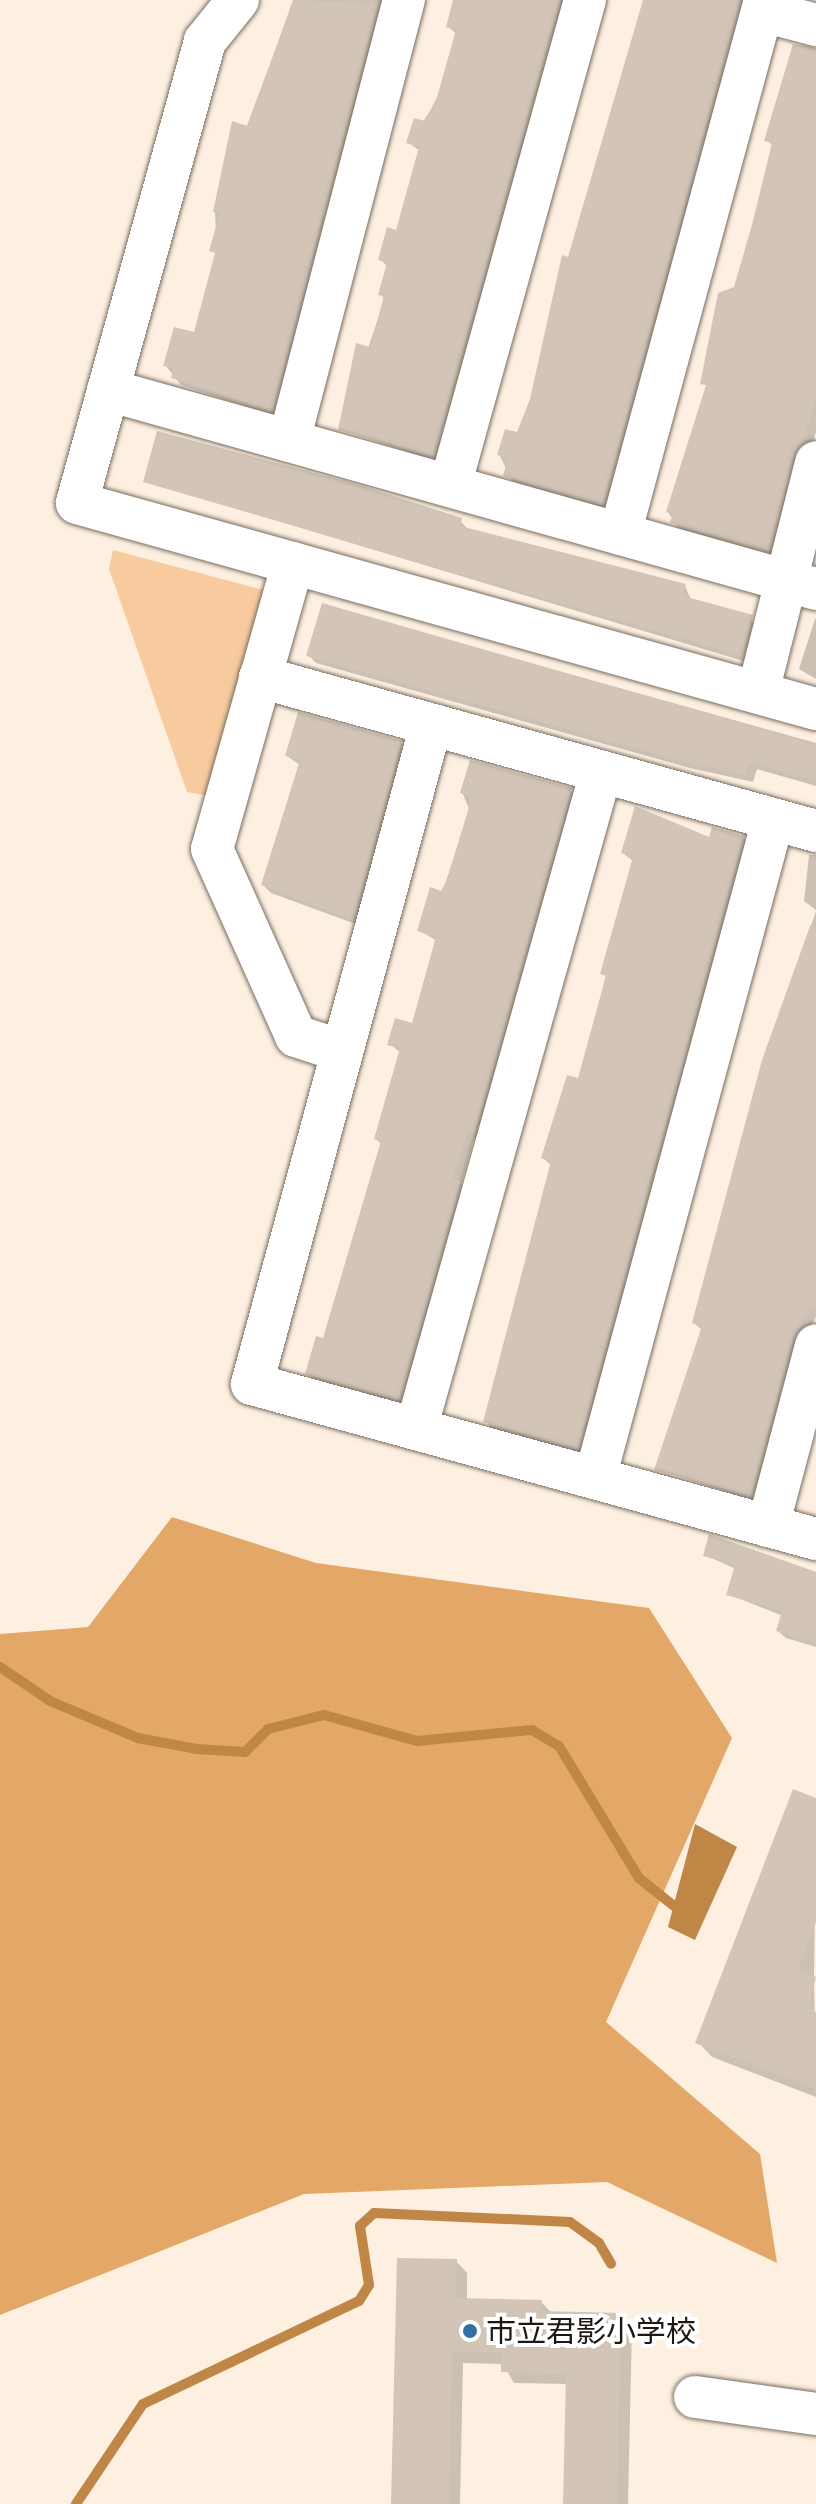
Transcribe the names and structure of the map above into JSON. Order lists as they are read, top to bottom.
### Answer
{
  "places": ["市立君影小学校"]
}
